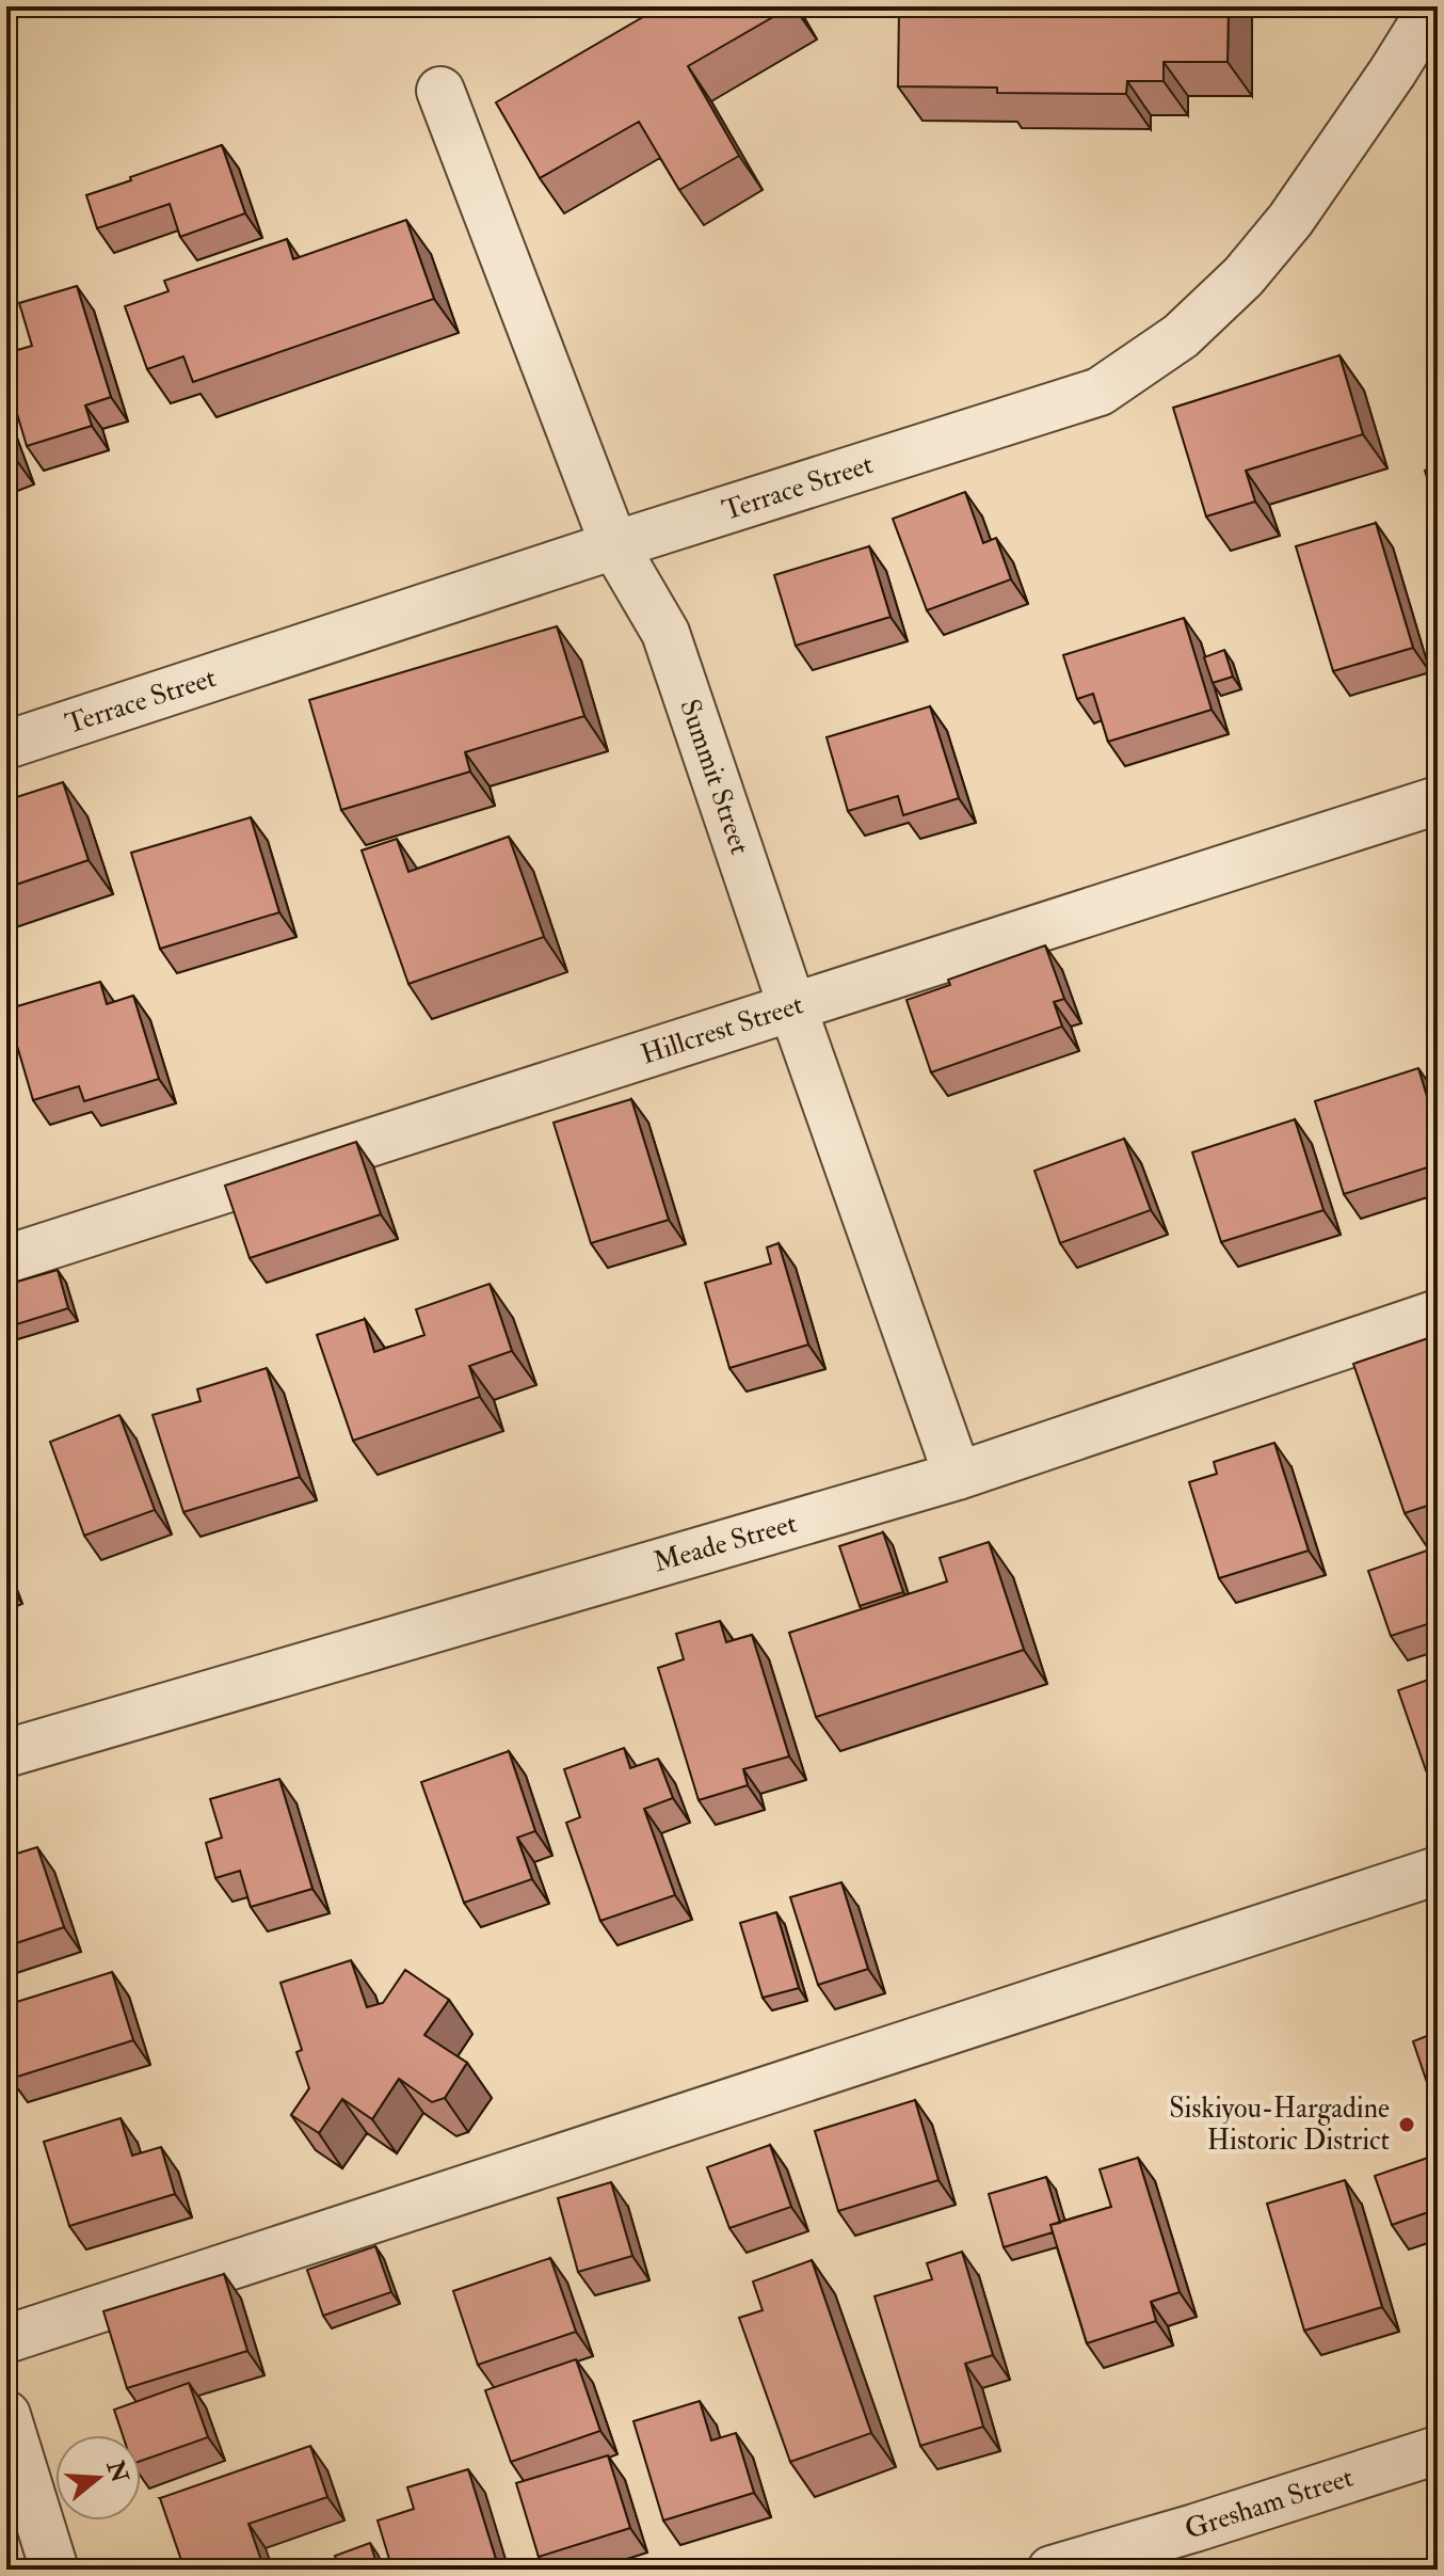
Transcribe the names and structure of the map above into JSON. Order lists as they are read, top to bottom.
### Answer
{
  "streets": {
    "street": [
      "Terrace Street",
      "Summit Street",
      "Hillcrest Street",
      "Meade Street",
      "Gresham Street"
    ]
  },
  "crossings": [
    ["Terrace Street", "Summit Street"],
    ["Summit Street", "Hillcrest Street"],
    ["Summit Street", "Meade Street"]
  ],
  "places": ["Siskiyou-Hargadine Historic District"],
  "north": "right"
}
